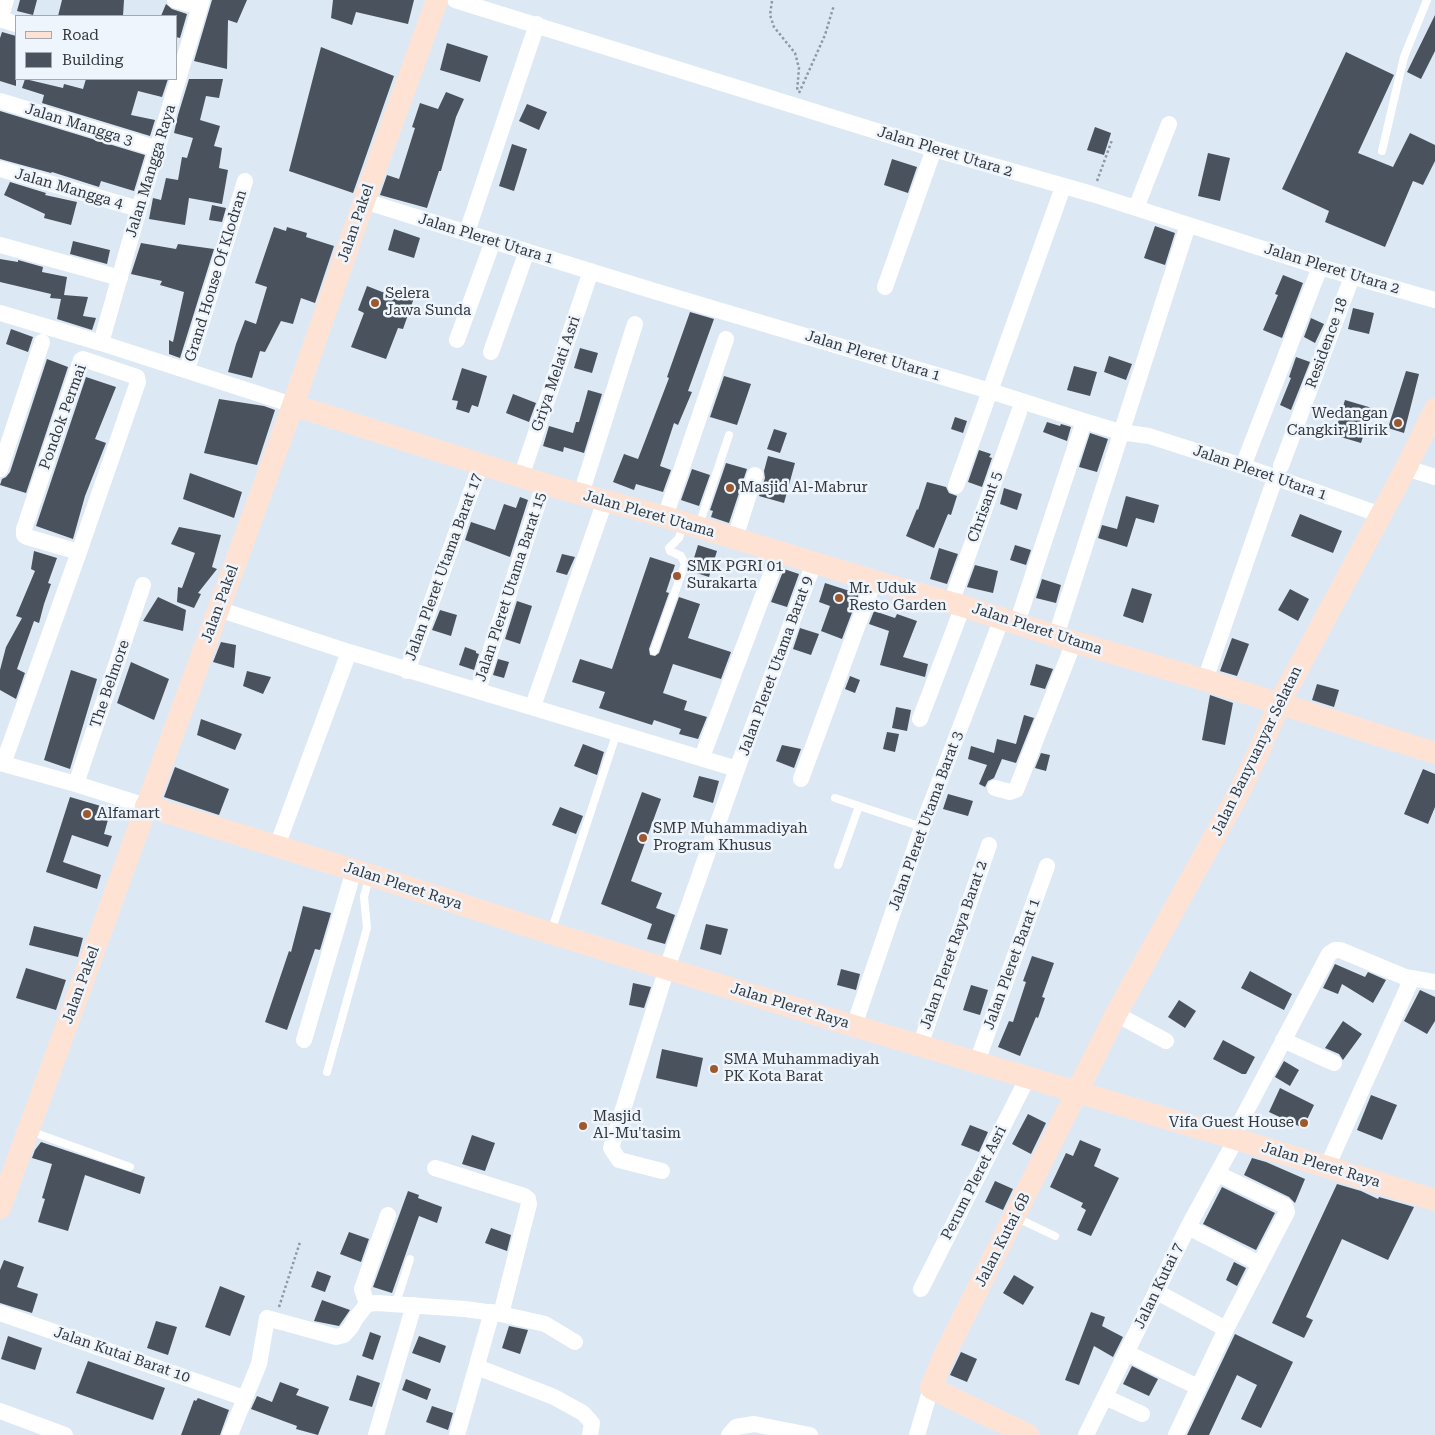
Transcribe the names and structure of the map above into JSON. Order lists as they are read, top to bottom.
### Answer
{
  "streets": {
    "street": [
      "Jalan Mangga 3",
      "Jalan Pleret Utara 2",
      "Jalan Mangga Raya",
      "Jalan Mangga 4",
      "Jalan Pakel",
      "Jalan Pleret Utara 1",
      "Grand House Of Klodran",
      "Residence 18",
      "Griya Melati Asri",
      "Pondok Permai",
      "Chrisant 5",
      "Jalan Pleret Utama",
      "Jalan Pleret Utama Barat 17",
      "Jalan Pleret Utama Barat 15",
      "Jalan Pleret Utama Barat 9",
      "The Belmore",
      "Jalan Banyuanyar Selatan",
      "Jalan Pleret Utama Barat 3",
      "Jalan Pleret Raya",
      "Jalan Pleret Raya Barat 2",
      "Jalan Pleret Barat 1",
      "Perum Pleret Asri",
      "Jalan Kutai 6B",
      "Jalan Kutai 7",
      "Jalan Kutai Barat 10"
    ]
  },
  "crossings": [
    ["Jalan Mangga 3", "Jalan Mangga Raya"],
    ["Jalan Pleret Utara 2", "Residence 18"],
    ["Jalan Mangga Raya", "Jalan Mangga 4"],
    ["Jalan Pakel", "Jalan Pleret Utara 1"],
    ["Jalan Pakel", "Jalan Pleret Utama"],
    ["Jalan Pakel", "Jalan Pleret Raya"],
    ["Jalan Pleret Utara 1", "Residence 18"],
    ["Jalan Pleret Utara 1", "Griya Melati Asri"],
    ["Jalan Pleret Utara 1", "Jalan Banyuanyar Selatan"],
    ["Jalan Pleret Utara 1", "Jalan Pleret Utama Barat 3"],
    ["Residence 18", "Jalan Pleret Utama"],
    ["Griya Melati Asri", "Jalan Pleret Utama"],
    ["Chrisant 5", "Jalan Pleret Utama"],
    ["Jalan Pleret Utama", "Jalan Pleret Utama Barat 17"],
    ["Jalan Pleret Utama", "Jalan Pleret Utama Barat 15"],
    ["Jalan Pleret Utama", "Jalan Pleret Utama Barat 9"],
    ["Jalan Pleret Utama", "Jalan Banyuanyar Selatan"],
    ["Jalan Pleret Utama", "Jalan Pleret Utama Barat 3"],
    ["Jalan Pleret Utama Barat 9", "Jalan Pleret Raya"],
    ["Jalan Banyuanyar Selatan", "Jalan Pleret Raya"],
    ["Jalan Banyuanyar Selatan", "Jalan Kutai 6B"],
    ["Jalan Pleret Utama Barat 3", "Jalan Pleret Raya"],
    ["Jalan Pleret Raya", "Jalan Pleret Raya Barat 2"],
    ["Jalan Pleret Raya", "Jalan Pleret Barat 1"],
    ["Jalan Pleret Raya", "Perum Pleret Asri"],
    ["Jalan Pleret Raya", "Jalan Kutai 6B"],
    ["Jalan Pleret Raya", "Jalan Kutai 7"]
  ],
  "places": [
    "Selera Jawa Sunda",
    "Wedangan Cangkir Blirik",
    "Masjid Al-Mabrur",
    "SMK PGRI 01 Surakarta",
    "Mr. Uduk Resto Garden",
    "Alfamart",
    "SMP Muhammadiyah Program Khusus",
    "SMA Muhammadiyah PK Kota Barat",
    "Vifa Guest House",
    "Masjid Al-Mu'tasim"
  ],
  "legend": ["Road", "Building"]
}
